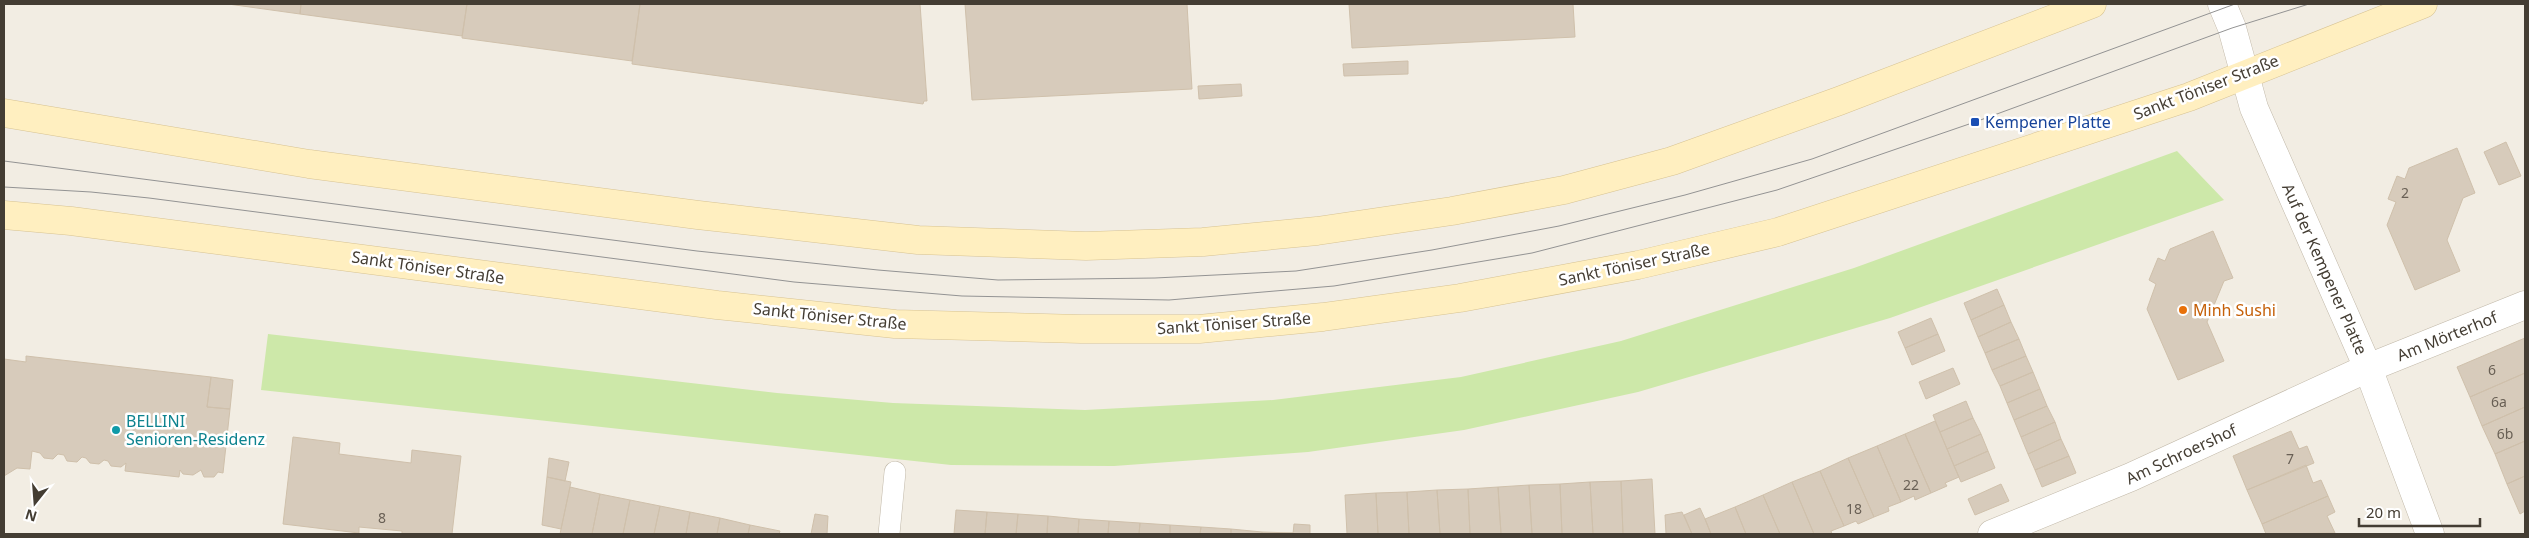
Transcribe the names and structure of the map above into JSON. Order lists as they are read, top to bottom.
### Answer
{
  "streets": {
    "main road": ["Sankt Töniser Straße"],
    "street": ["Auf der Kempener Platte", "Am Mörterhof", "Am Schroershof"]
  },
  "crossings": [
    ["Sankt Töniser Straße", "Auf der Kempener Platte"],
    ["Auf der Kempener Platte", "Am Mörterhof"],
    ["Auf der Kempener Platte", "Am Schroershof"],
    ["Am Mörterhof", "Am Schroershof"]
  ],
  "places": {
    "transit": ["Kempener Platte"],
    "other": ["Minh Sushi", "BELLINI Senioren-Residenz"]
  },
  "house_numbers": [
    "2",
    "6",
    "6a",
    "6b",
    "7",
    "22",
    "18",
    "8"
  ],
  "scale_bar": "20 m",
  "north": "bottom"
}
